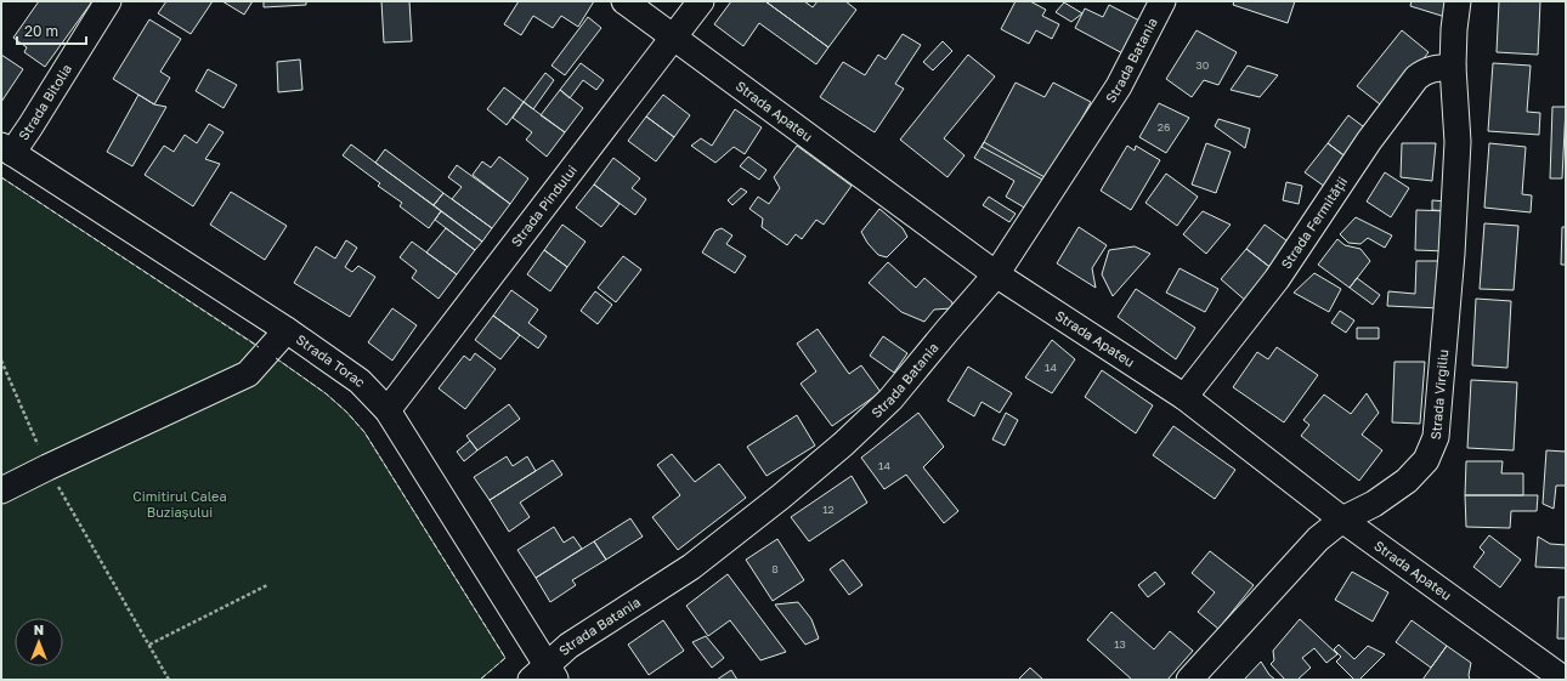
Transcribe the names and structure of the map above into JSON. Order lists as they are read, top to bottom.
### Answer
{
  "streets": {
    "street": [
      "Strada Batania",
      "Strada Bitolia",
      "Strada Apateu",
      "Strada Pindului",
      "Strada Fermității",
      "Strada Torac",
      "Strada Virgiliu"
    ]
  },
  "crossings": [
    ["Strada Batania", "Strada Apateu"],
    ["Strada Batania", "Strada Torac"],
    ["Strada Bitolia", "Strada Torac"],
    ["Strada Apateu", "Strada Pindului"],
    ["Strada Apateu", "Strada Fermității"],
    ["Strada Apateu", "Strada Virgiliu"],
    ["Strada Pindului", "Strada Torac"],
    ["Strada Fermității", "Strada Virgiliu"]
  ],
  "parks": ["Cimitirul Calea Buziașului"],
  "house_numbers": [
    "30",
    "26",
    "14",
    "14",
    "12",
    "8",
    "13"
  ],
  "scale_bar": "20 m",
  "north": "top"
}
